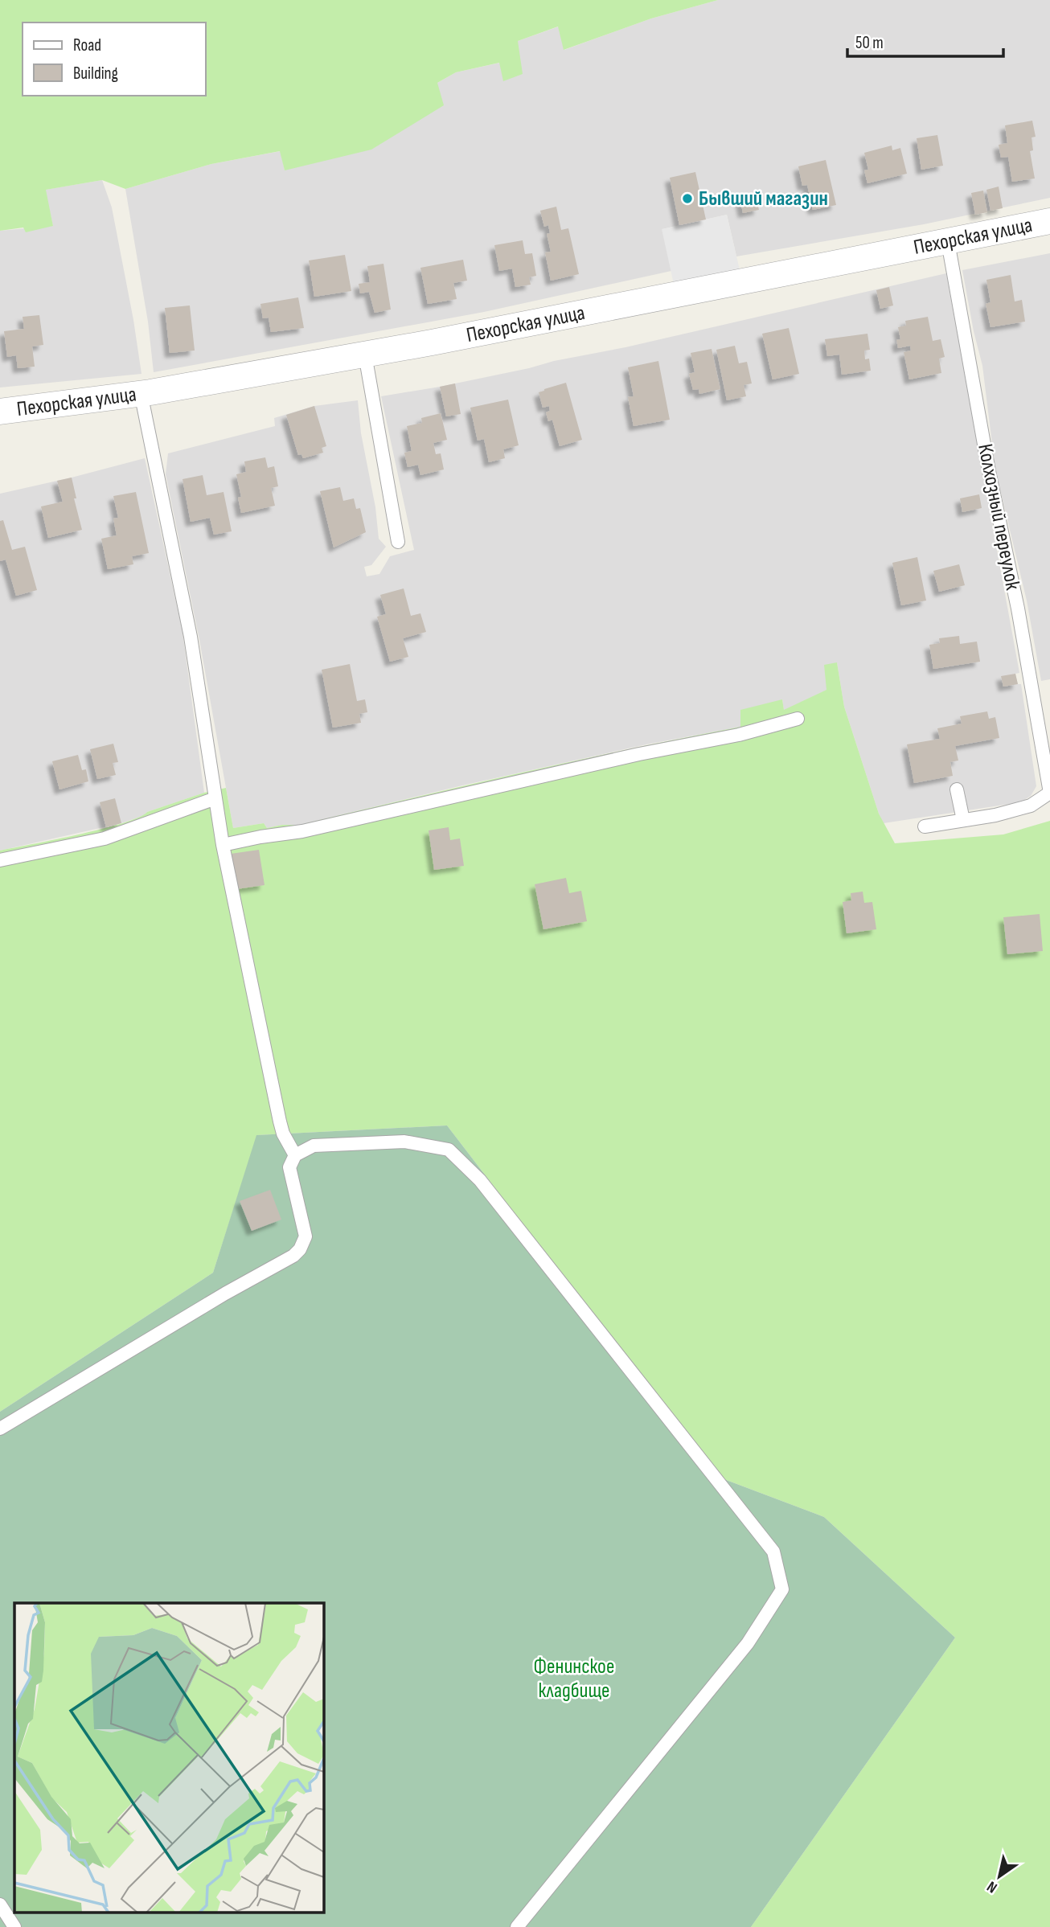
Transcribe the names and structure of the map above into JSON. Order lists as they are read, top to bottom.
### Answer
{
  "streets": {
    "street": ["Пехорская улица"],
    "lane": ["Колхозный переулок"]
  },
  "crossings": [
    ["Пехорская улица", "Колхозный переулок"]
  ],
  "parks": ["Фенинское кладбище"],
  "places": ["Бывший магазин"],
  "legend": ["Road", "Building"],
  "scale_bar": "50 m",
  "north": "bottom left"
}
